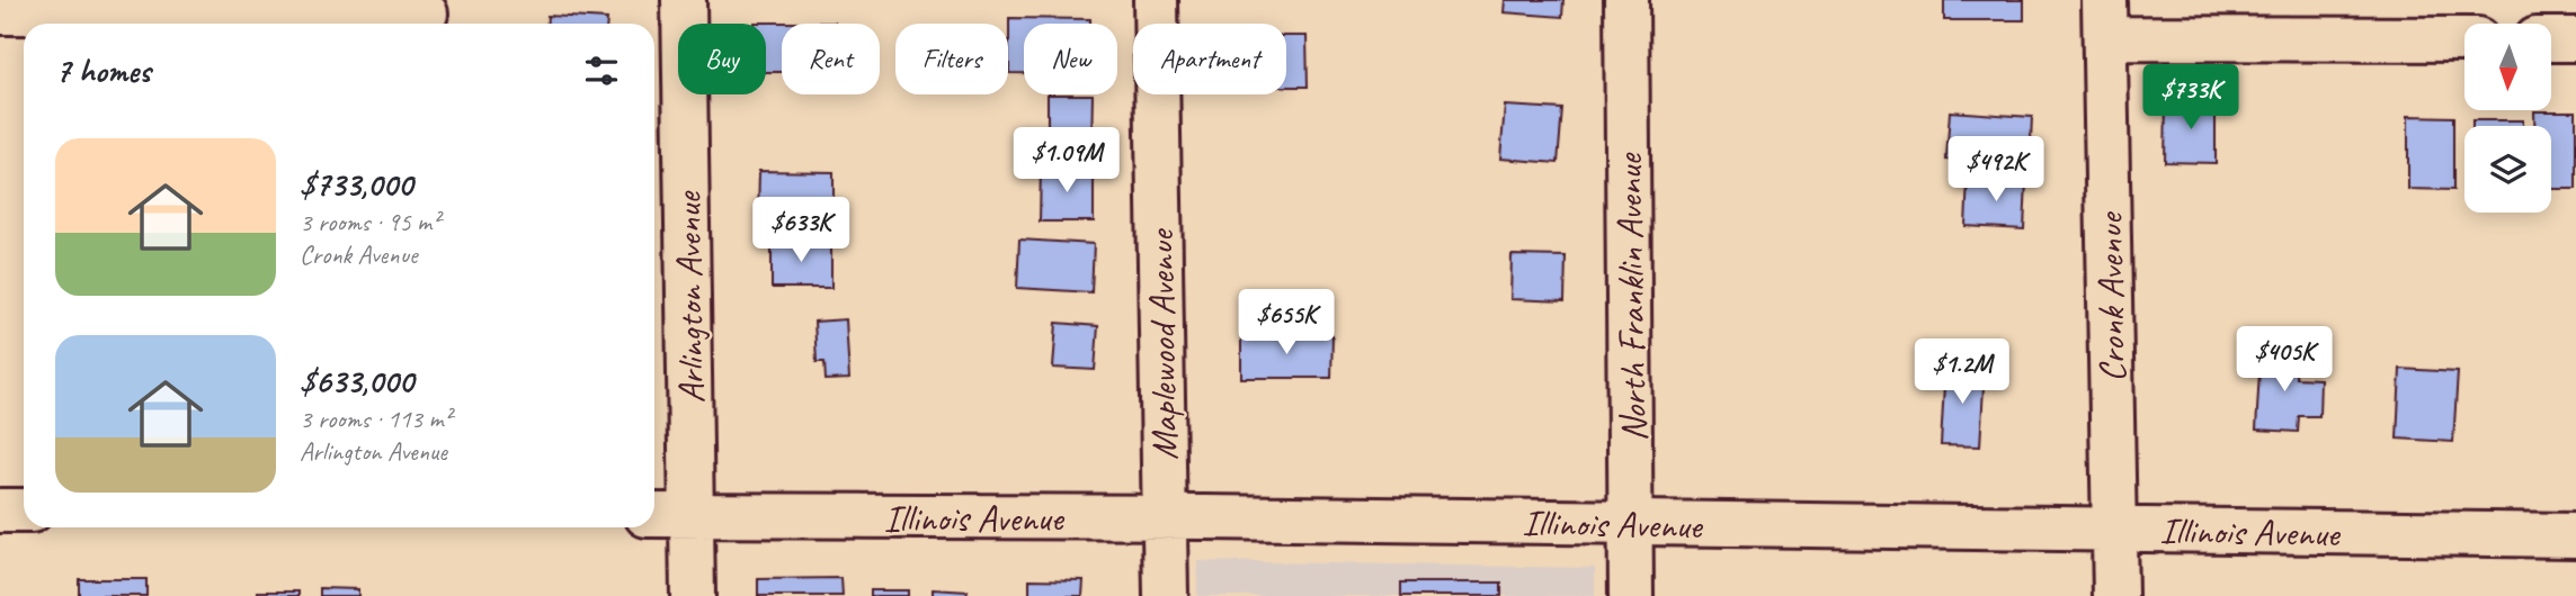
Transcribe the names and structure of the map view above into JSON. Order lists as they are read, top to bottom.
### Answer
{
  "streets": {
    "street": [
      "Arlington Avenue",
      "North Franklin Avenue",
      "Cronk Avenue",
      "Maplewood Avenue",
      "Illinois Avenue"
    ]
  },
  "crossings": [
    ["Arlington Avenue", "Illinois Avenue"],
    ["North Franklin Avenue", "Illinois Avenue"],
    ["Cronk Avenue", "Illinois Avenue"],
    ["Maplewood Avenue", "Illinois Avenue"]
  ],
  "north": "bottom",
  "page": {
    "chip": [
      "Buy",
      "Rent",
      "Filters",
      "New",
      "Apartment"
    ],
    "heading": "7 homes",
    "price": [
      "$733K",
      "$1.09M",
      "$492K",
      "$633K",
      "$655K",
      "$405K",
      "$1.2M"
    ],
    "list": [
      {
        "name": "$733,000",
        "note": "3 rooms · 95 m² · Cronk Avenue"
      },
      {
        "name": "$633,000",
        "note": "3 rooms · 113 m² · Arlington Avenue"
      }
    ]
  }
}
